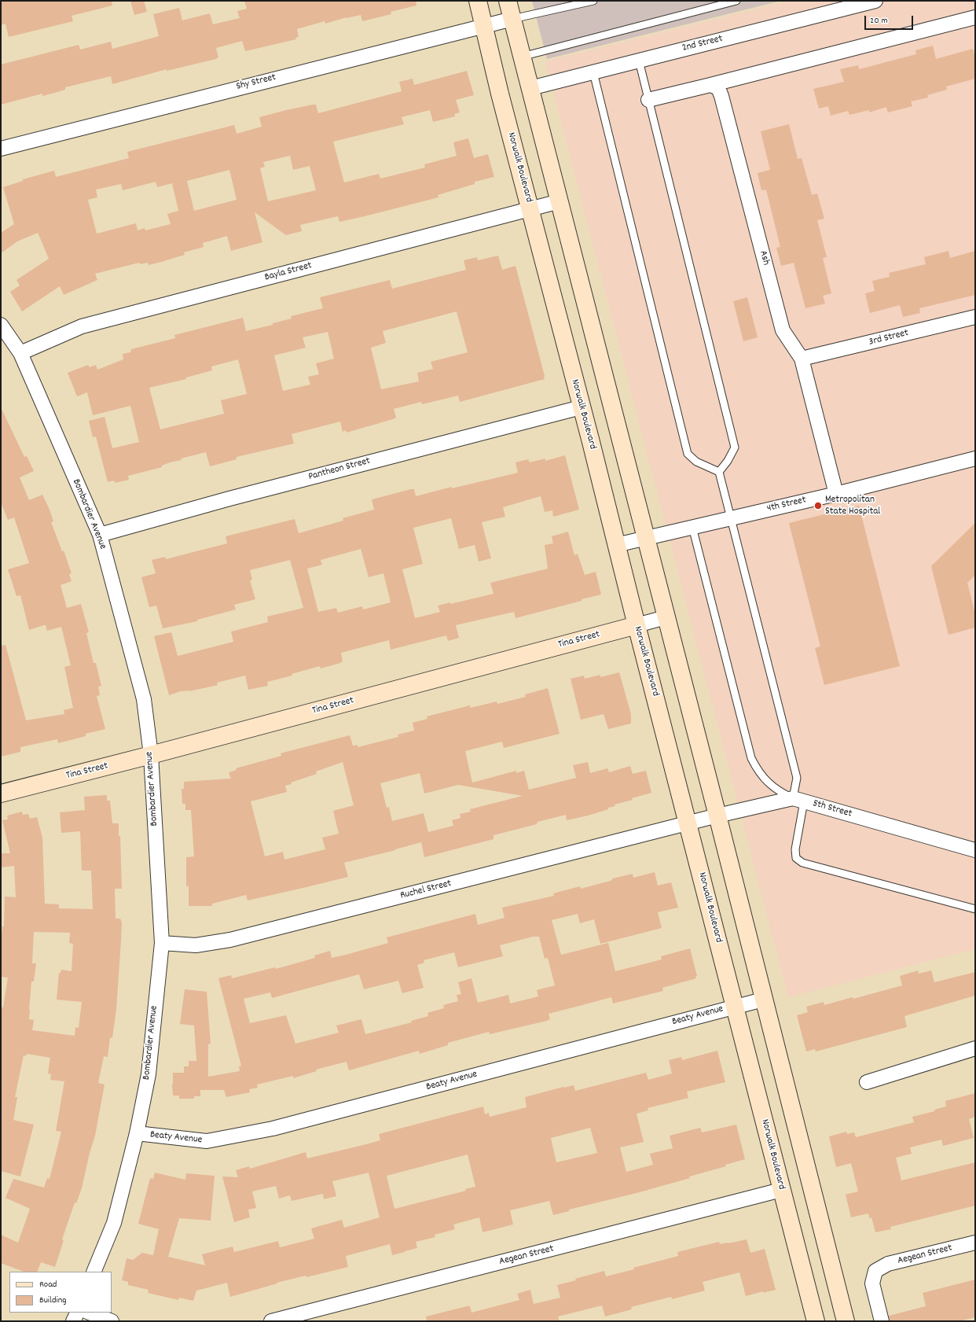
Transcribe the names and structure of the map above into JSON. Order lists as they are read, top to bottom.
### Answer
{
  "streets": {
    "main road": ["Norwalk Boulevard", "Tina Street"],
    "street": [
      "2nd Street",
      "Shy Street",
      "Ash",
      "Bayla Street",
      "3rd Street",
      "Pantheon Street",
      "4th Street",
      "Bombardier Avenue",
      "5th Street",
      "Ruchel Street",
      "Beaty Avenue",
      "Aegean Street"
    ]
  },
  "crossings": [
    ["Shy Street", "Norwalk Boulevard"],
    ["Norwalk Boulevard", "Bayla Street"],
    ["Norwalk Boulevard", "Pantheon Street"],
    ["Norwalk Boulevard", "4th Street"],
    ["Norwalk Boulevard", "Tina Street"],
    ["Norwalk Boulevard", "5th Street"],
    ["Norwalk Boulevard", "Ruchel Street"],
    ["Norwalk Boulevard", "Beaty Avenue"],
    ["Norwalk Boulevard", "Aegean Street"],
    ["Ash", "3rd Street"],
    ["Ash", "4th Street"],
    ["Bayla Street", "Bombardier Avenue"],
    ["Pantheon Street", "Bombardier Avenue"],
    ["Bombardier Avenue", "Tina Street"],
    ["Bombardier Avenue", "Ruchel Street"],
    ["Bombardier Avenue", "Beaty Avenue"],
    ["5th Street", "Ruchel Street"]
  ],
  "places": ["Metropolitan State Hospital"],
  "legend": ["Road", "Building"],
  "scale_bar": "20 m"
}
